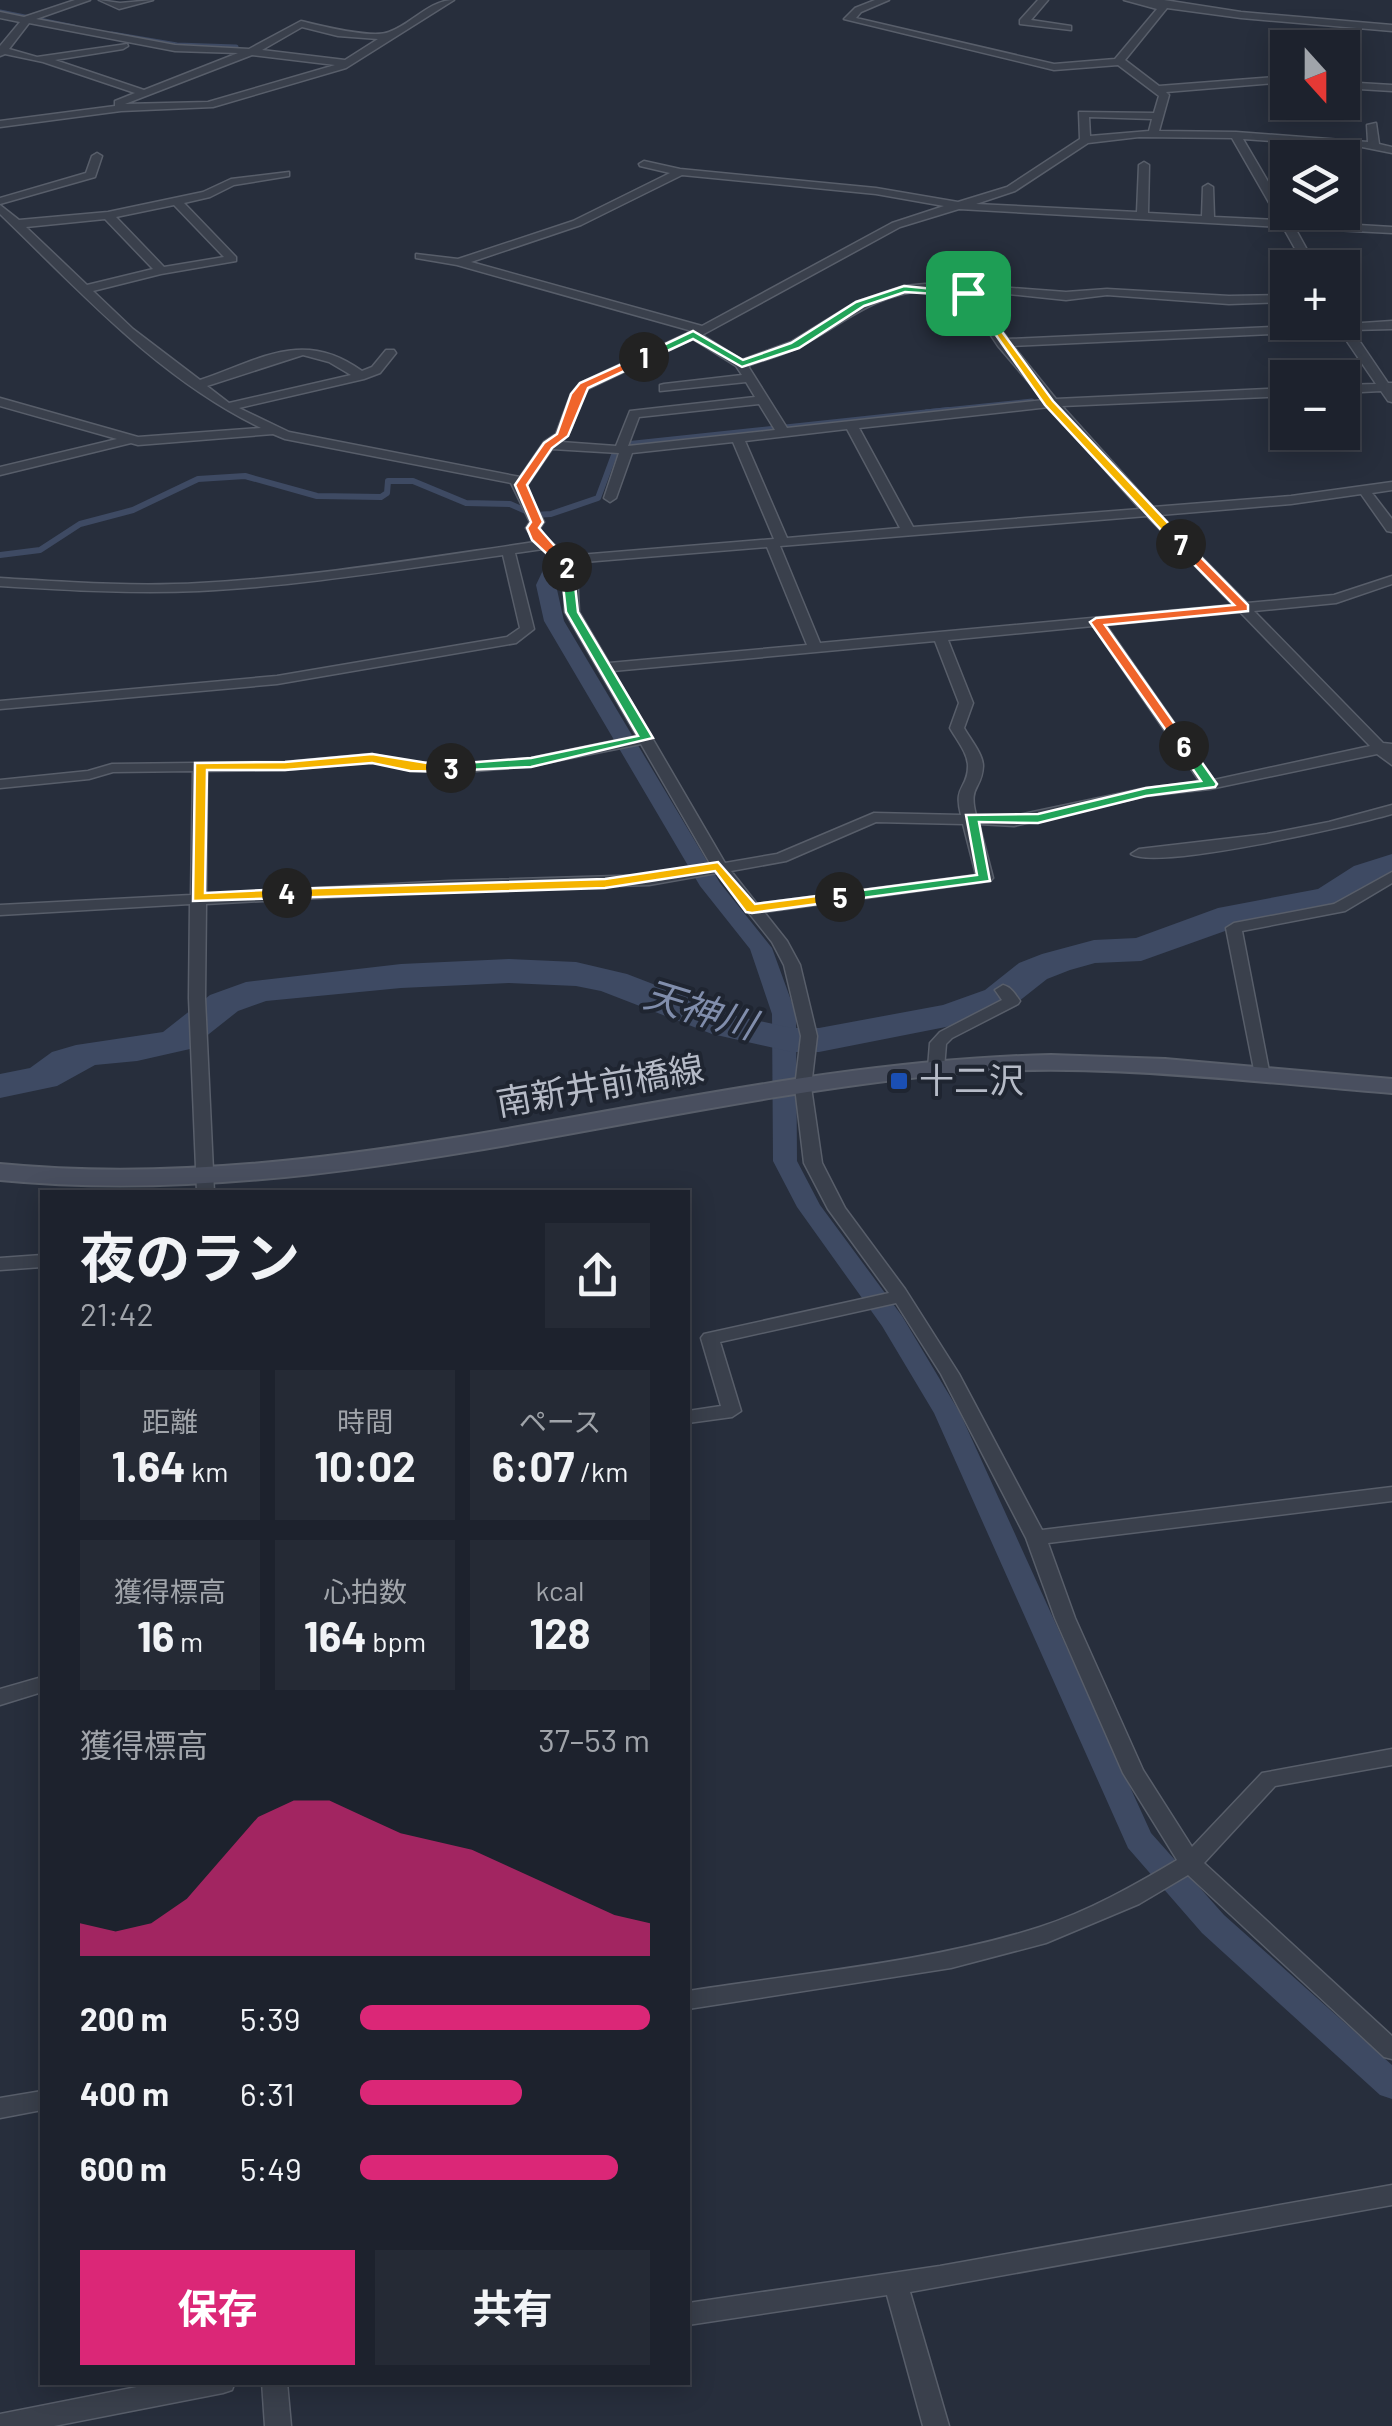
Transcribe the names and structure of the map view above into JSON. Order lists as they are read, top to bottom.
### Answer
{
  "streets": {
    "main road": ["南新井前橋線"]
  },
  "water": ["天神川"],
  "places": {
    "transit": ["十二沢"]
  },
  "north": "bottom",
  "page": {
    "map_buttons": ["+", "−"],
    "pins": [
      "1",
      "7",
      "2",
      "6",
      "3",
      "4",
      "5"
    ],
    "heading": ["夜のラン", "21:42"],
    "stats": [
      ["距離", "1.64 km"],
      ["時間", "10:02"],
      ["ペース", "6:07 /km"],
      ["獲得標高", "16 m"],
      ["心拍数", "164 bpm"],
      ["kcal", "128"]
    ],
    "chart": ["獲得標高", "37–53 m"],
    "list": [
      {
        "name": "200 m",
        "note": "5:39"
      },
      {
        "name": "400 m",
        "note": "6:31"
      },
      {
        "name": "600 m",
        "note": "5:49"
      }
    ],
    "buttons": ["保存", "共有"]
  }
}
